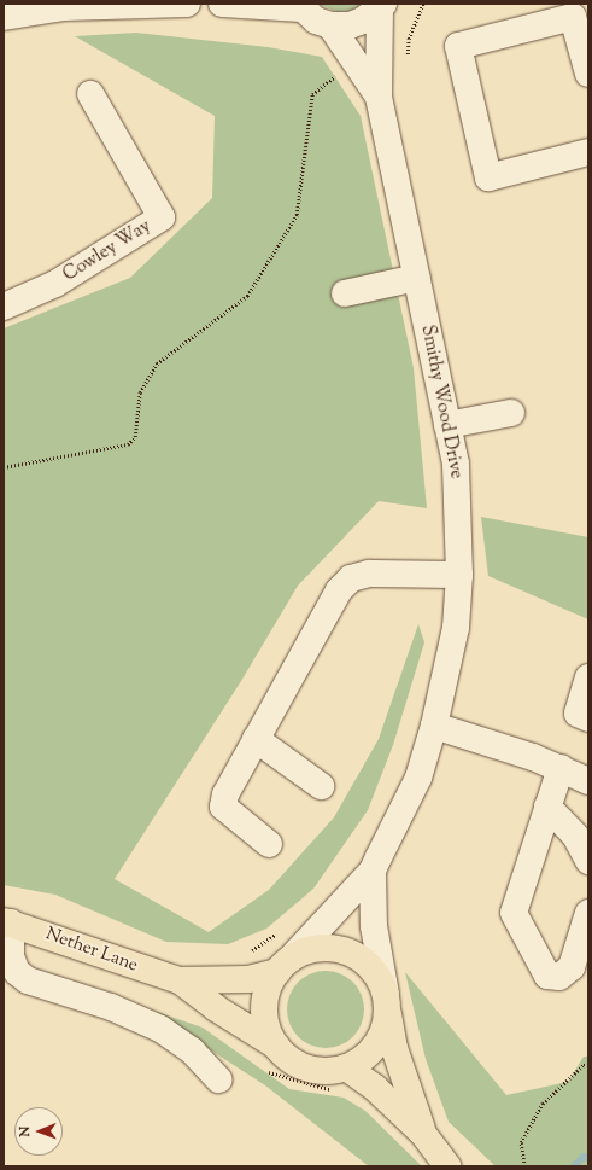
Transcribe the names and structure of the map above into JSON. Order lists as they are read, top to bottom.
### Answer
{
  "streets": {
    "main road": ["Nether Lane"],
    "street": ["Cowley Way", "Smithy Wood Drive"]
  },
  "crossings": [
    ["Smithy Wood Drive", "Nether Lane"]
  ],
  "north": "left"
}
